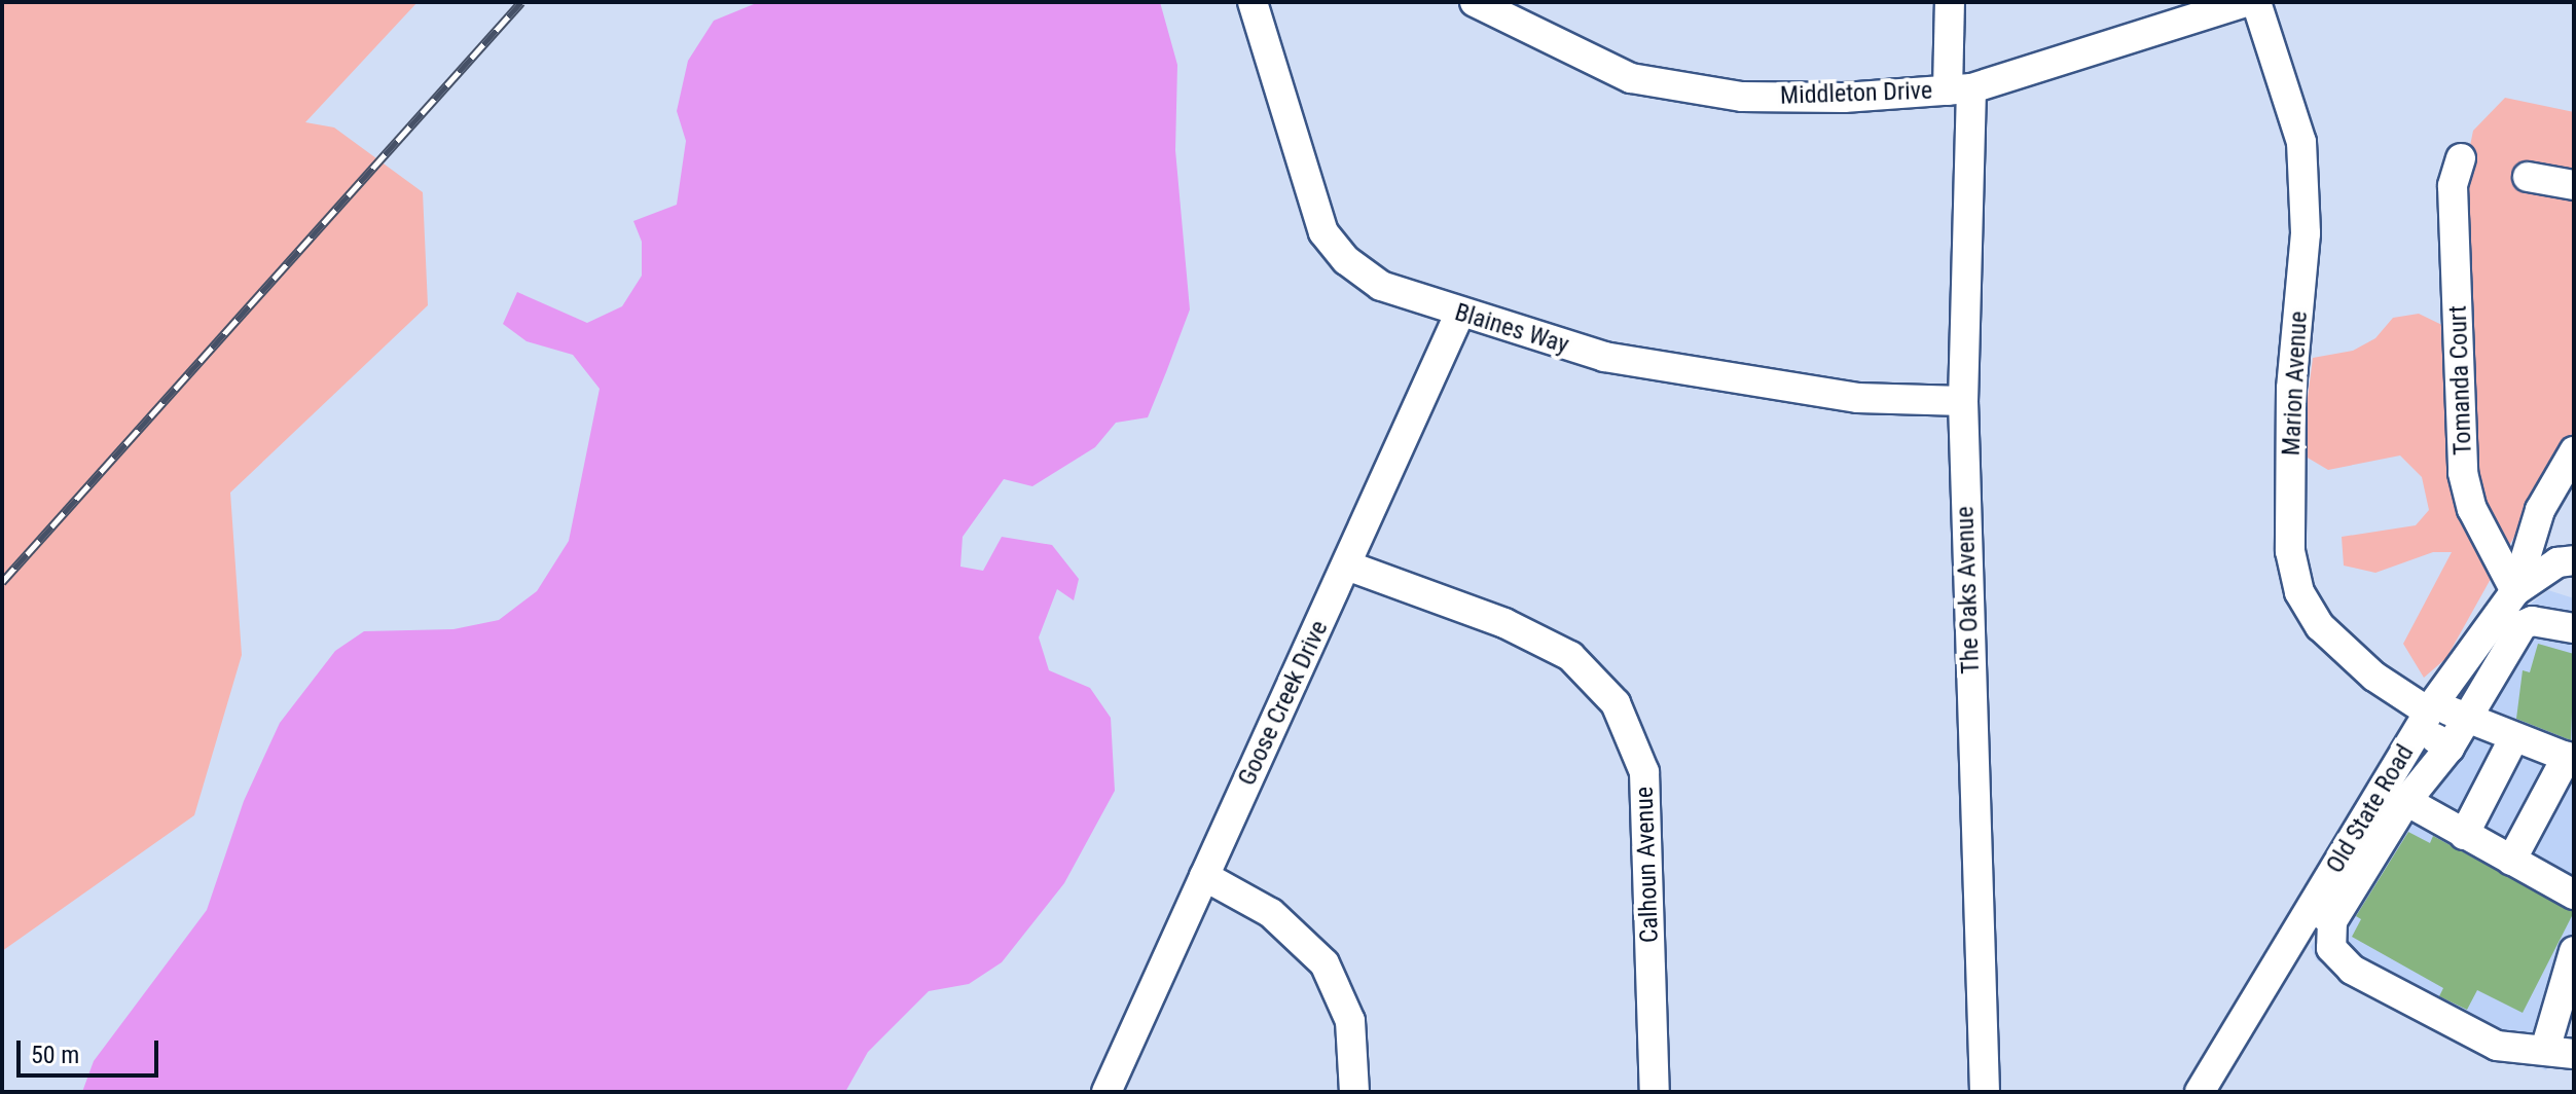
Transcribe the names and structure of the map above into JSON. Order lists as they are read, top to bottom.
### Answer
{
  "streets": {
    "street": [
      "Middleton Drive",
      "Blaines Way",
      "Tomanda Court",
      "Marion Avenue",
      "The Oaks Avenue",
      "Goose Creek Drive",
      "Old State Road",
      "Calhoun Avenue"
    ]
  },
  "crossings": [
    ["Middleton Drive", "The Oaks Avenue"],
    ["Blaines Way", "The Oaks Avenue"],
    ["Blaines Way", "Goose Creek Drive"],
    ["Tomanda Court", "Old State Road"],
    ["Marion Avenue", "Old State Road"],
    ["Goose Creek Drive", "Calhoun Avenue"]
  ],
  "scale_bar": "50 m"
}
